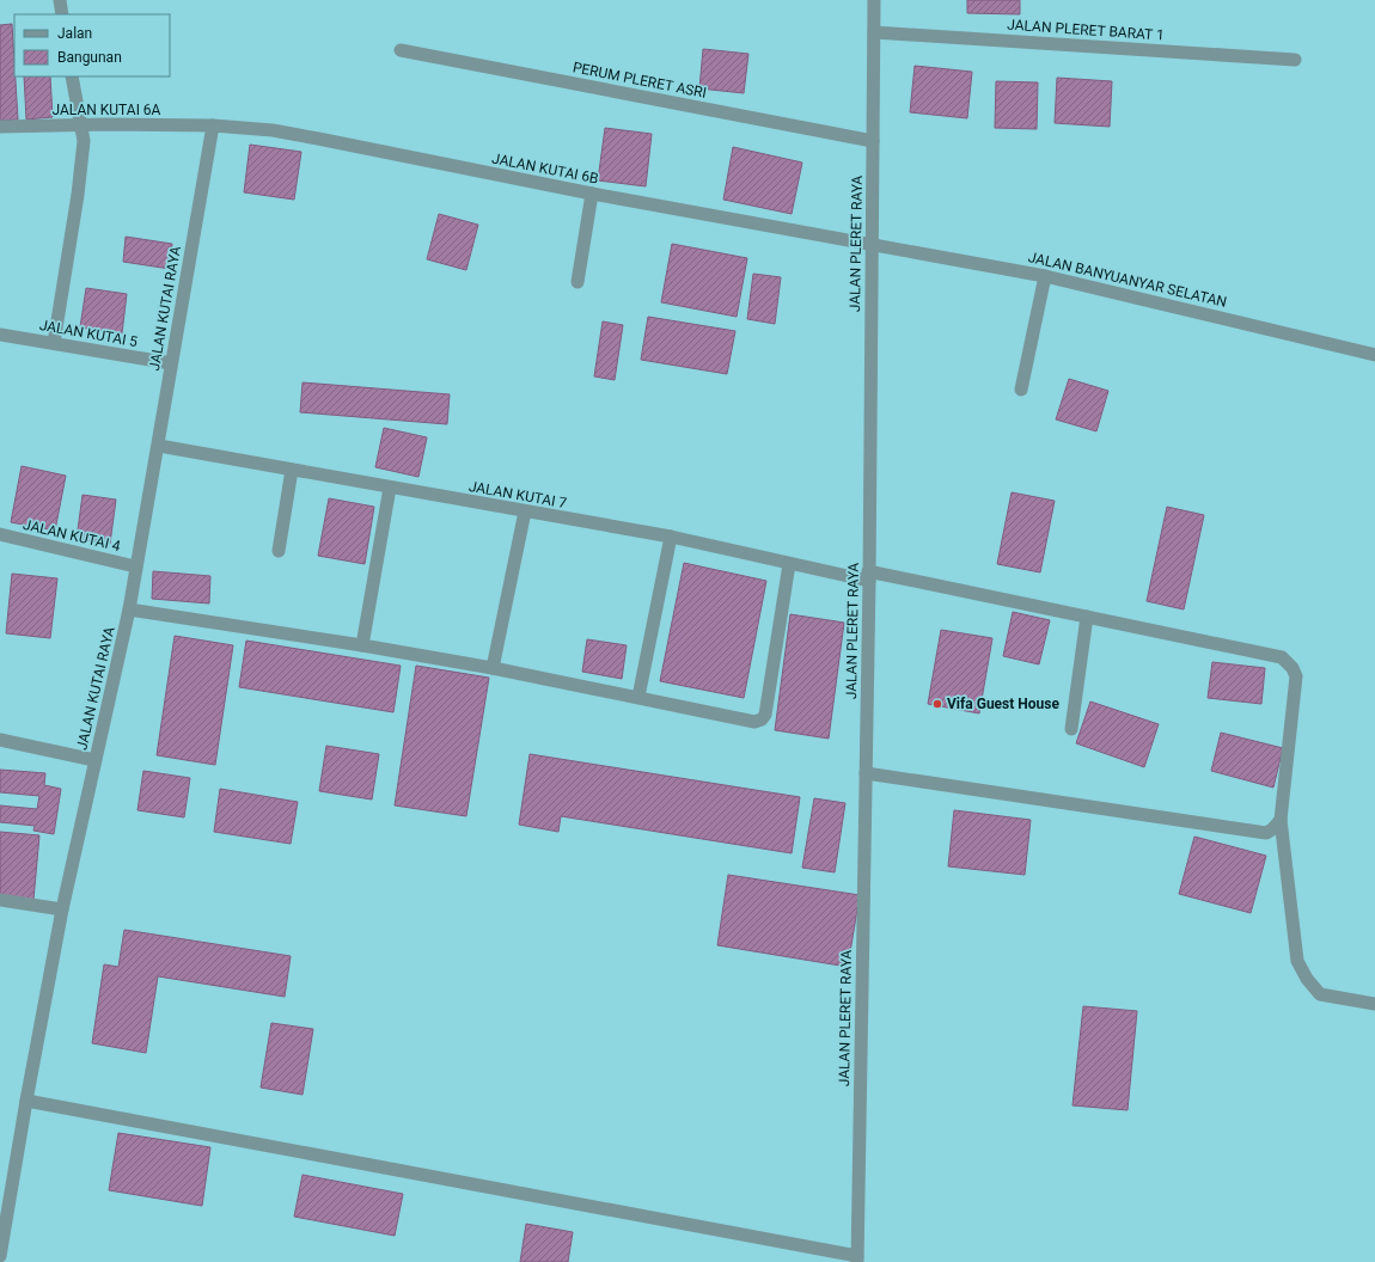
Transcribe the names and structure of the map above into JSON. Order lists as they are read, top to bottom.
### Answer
{
  "streets": {
    "street": [
      "JALAN PLERET BARAT 1",
      "PERUM PLERET ASRI",
      "JALAN KUTAI 6A",
      "JALAN KUTAI 6B",
      "JALAN PLERET RAYA",
      "JALAN BANYUANYAR SELATAN",
      "JALAN KUTAI RAYA",
      "JALAN KUTAI 5",
      "JALAN KUTAI 7",
      "JALAN KUTAI 4"
    ]
  },
  "crossings": [
    ["JALAN PLERET BARAT 1", "JALAN PLERET RAYA"],
    ["PERUM PLERET ASRI", "JALAN PLERET RAYA"],
    ["JALAN KUTAI 6A", "JALAN KUTAI 6B"],
    ["JALAN KUTAI 6A", "JALAN KUTAI RAYA"],
    ["JALAN KUTAI 6B", "JALAN PLERET RAYA"],
    ["JALAN KUTAI 6B", "JALAN BANYUANYAR SELATAN"],
    ["JALAN KUTAI 6B", "JALAN KUTAI RAYA"],
    ["JALAN PLERET RAYA", "JALAN BANYUANYAR SELATAN"],
    ["JALAN PLERET RAYA", "JALAN KUTAI 7"],
    ["JALAN KUTAI RAYA", "JALAN KUTAI 5"],
    ["JALAN KUTAI RAYA", "JALAN KUTAI 7"],
    ["JALAN KUTAI RAYA", "JALAN KUTAI 4"]
  ],
  "places": ["Vifa Guest House"],
  "legend": ["Jalan", "Bangunan"]
}
